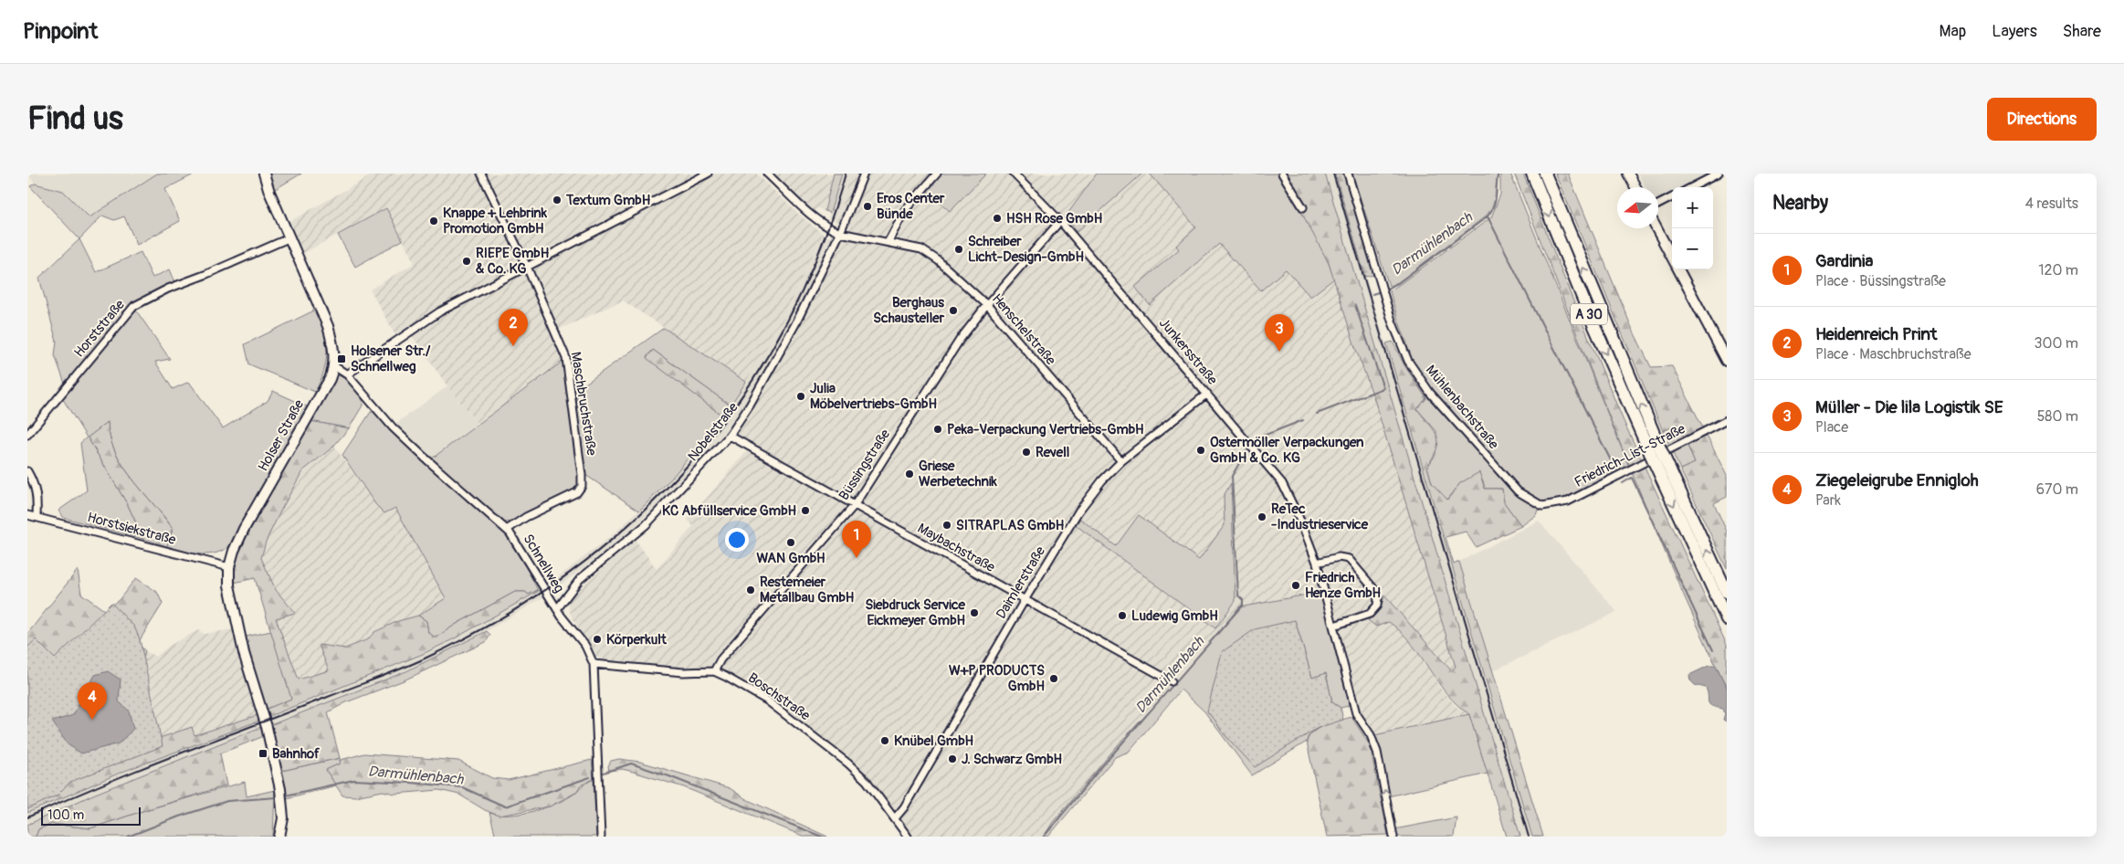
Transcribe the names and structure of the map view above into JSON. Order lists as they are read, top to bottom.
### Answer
{
  "streets": {
    "highway": ["A 30"],
    "main road": ["Holser Straße"],
    "street": [
      "Horststraße",
      "Henschelstraße",
      "Junkersstraße",
      "Maschbruchstraße",
      "Mühlenbachstraße",
      "Nobelstraße",
      "Friedrich-List-Straße",
      "Büssingstraße",
      "Horstsiekstraße",
      "Maybachstraße",
      "Schnellweg",
      "Daimlerstraße",
      "Boschstraße"
    ]
  },
  "crossings": [
    ["Horststraße", "Holser Straße"],
    ["Henschelstraße", "Nobelstraße"],
    ["Henschelstraße", "Büssingstraße"],
    ["Henschelstraße", "Daimlerstraße"],
    ["Junkersstraße", "Büssingstraße"],
    ["Junkersstraße", "Daimlerstraße"],
    ["Maschbruchstraße", "Schnellweg"],
    ["Mühlenbachstraße", "Friedrich-List-Straße"],
    ["Nobelstraße", "Maybachstraße"],
    ["Nobelstraße", "Schnellweg"],
    ["Holser Straße", "Horstsiekstraße"],
    ["Holser Straße", "Schnellweg"],
    ["Büssingstraße", "Maybachstraße"],
    ["Büssingstraße", "Boschstraße"],
    ["Maybachstraße", "Daimlerstraße"],
    ["Daimlerstraße", "Boschstraße"]
  ],
  "water": ["Darmühlenbach"],
  "places": {
    "other": [
      "Textum GmbH",
      "Eros Center Bünde",
      "HSH Rose GmbH",
      "Knappe + Lehbrink Promotion GmbH",
      "Schreiber Licht-Design-GmbH",
      "RIEPE GmbH & Co. KG",
      "Berghaus Schausteller",
      "Julia Möbelvertriebs-GmbH",
      "Peka-Verpackung Vertriebs-GmbH",
      "Ostermöller Verpackungen GmbH & Co. KG",
      "Revell",
      "Griese Werbetechnik",
      "KC Abfüllservice GmbH",
      "ReTec -Industrieservice",
      "SITRAPLAS GmbH",
      "WAN GmbH",
      "Friedrich Henze GmbH",
      "Restemeier Metallbau GmbH",
      "Siebdruck Service Eickmeyer GmbH",
      "Ludewig GmbH",
      "Körperkult",
      "W+P PRODUCTS GmbH",
      "Knübel GmbH",
      "J. Schwarz GmbH"
    ],
    "transit": ["Holsener Str./ Schnellweg", "Bahnhof"]
  },
  "scale_bar": "100 m",
  "north": "left",
  "page": {
    "header": "Pinpoint",
    "nav": ["Map", "Layers", "Share"],
    "buttons": "Directions",
    "title": "Find us",
    "heading": ["Nearby", "4 results"],
    "map_buttons": ["+", "−"],
    "list": [
      {
        "mark": "1",
        "name": "Gardinia",
        "note": "Place · Büssingstraße",
        "value": "120 m"
      },
      {
        "mark": "2",
        "name": "Heidenreich Print",
        "note": "Place · Maschbruchstraße",
        "value": "300 m"
      },
      {
        "mark": "3",
        "name": "Müller - Die lila Logistik SE",
        "note": "Place",
        "value": "580 m"
      },
      {
        "mark": "4",
        "name": "Ziegeleigrube Ennigloh",
        "note": "Park",
        "value": "670 m"
      }
    ],
    "pins": [
      "2",
      "3",
      "1",
      "4"
    ],
    "scale": "100 m"
  }
}
